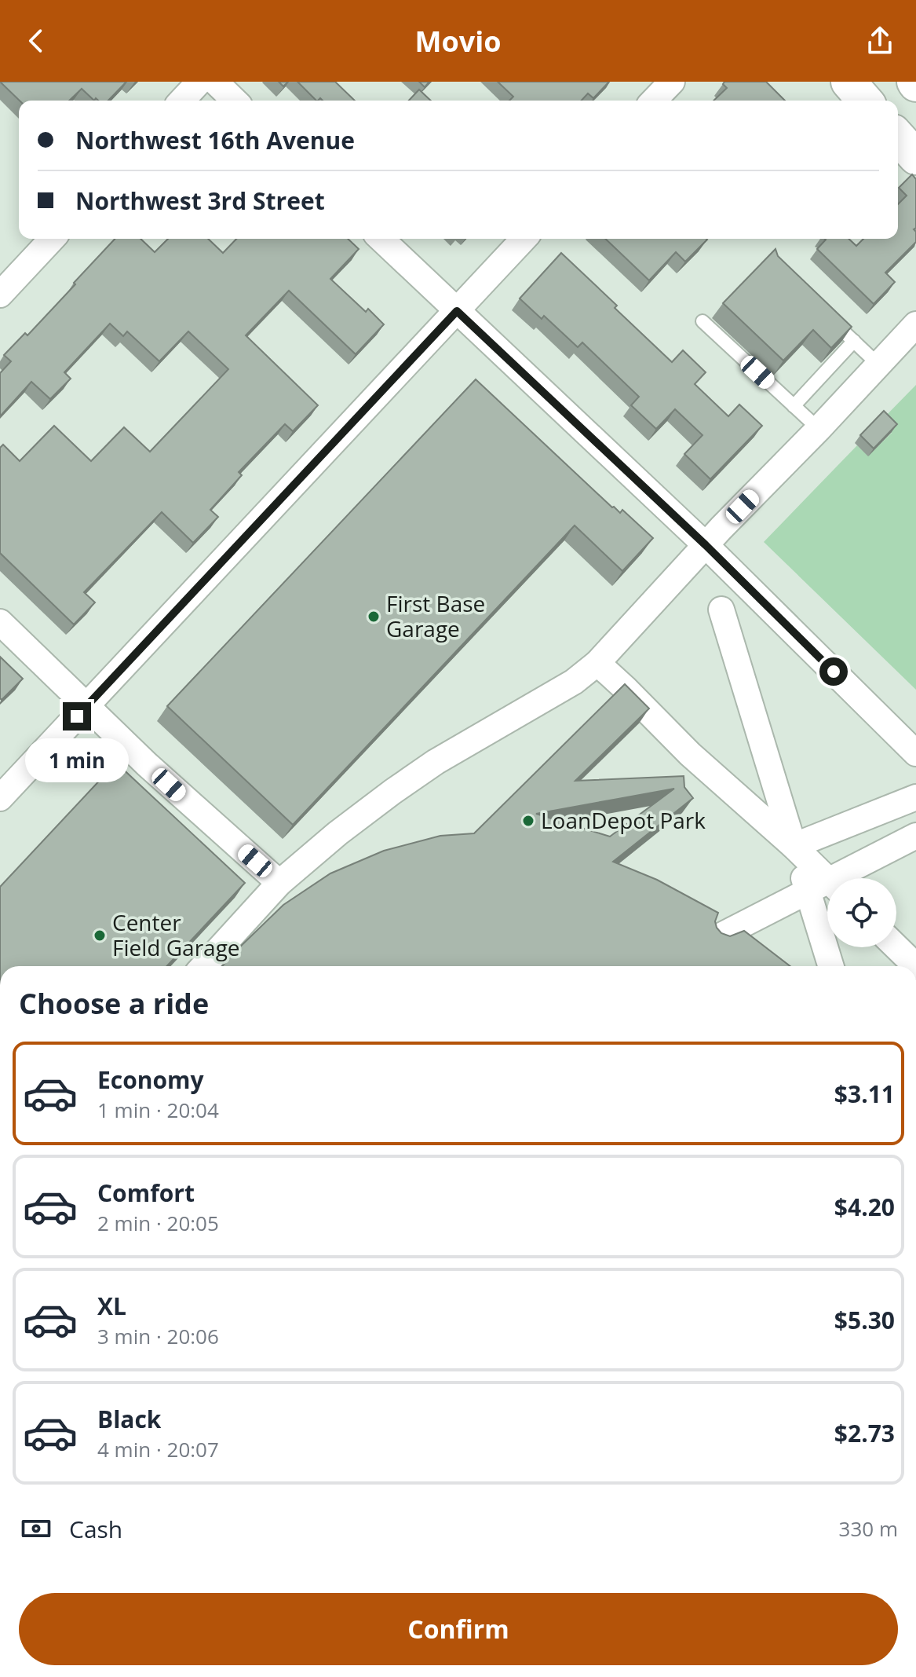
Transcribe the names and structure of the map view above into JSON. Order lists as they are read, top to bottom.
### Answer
{
  "places": ["First Base Garage", "LoanDepot Park", "Center Field Garage"],
  "page": {
    "header": "Movio",
    "banner": ["Northwest 16th Avenue", "Northwest 3rd Street"],
    "bubble": "1 min",
    "heading": "Choose a ride",
    "list": [
      {
        "name": "Economy",
        "note": "1 min · 20:04",
        "value": "$3.11"
      },
      {
        "name": "Comfort",
        "note": "2 min · 20:05",
        "value": "$4.20"
      },
      {
        "name": "XL",
        "note": "3 min · 20:06",
        "value": "$5.30"
      },
      {
        "name": "Black",
        "note": "4 min · 20:07",
        "value": "$2.73"
      }
    ],
    "pay": ["Cash", "330 m"],
    "buttons": "Confirm"
  }
}
